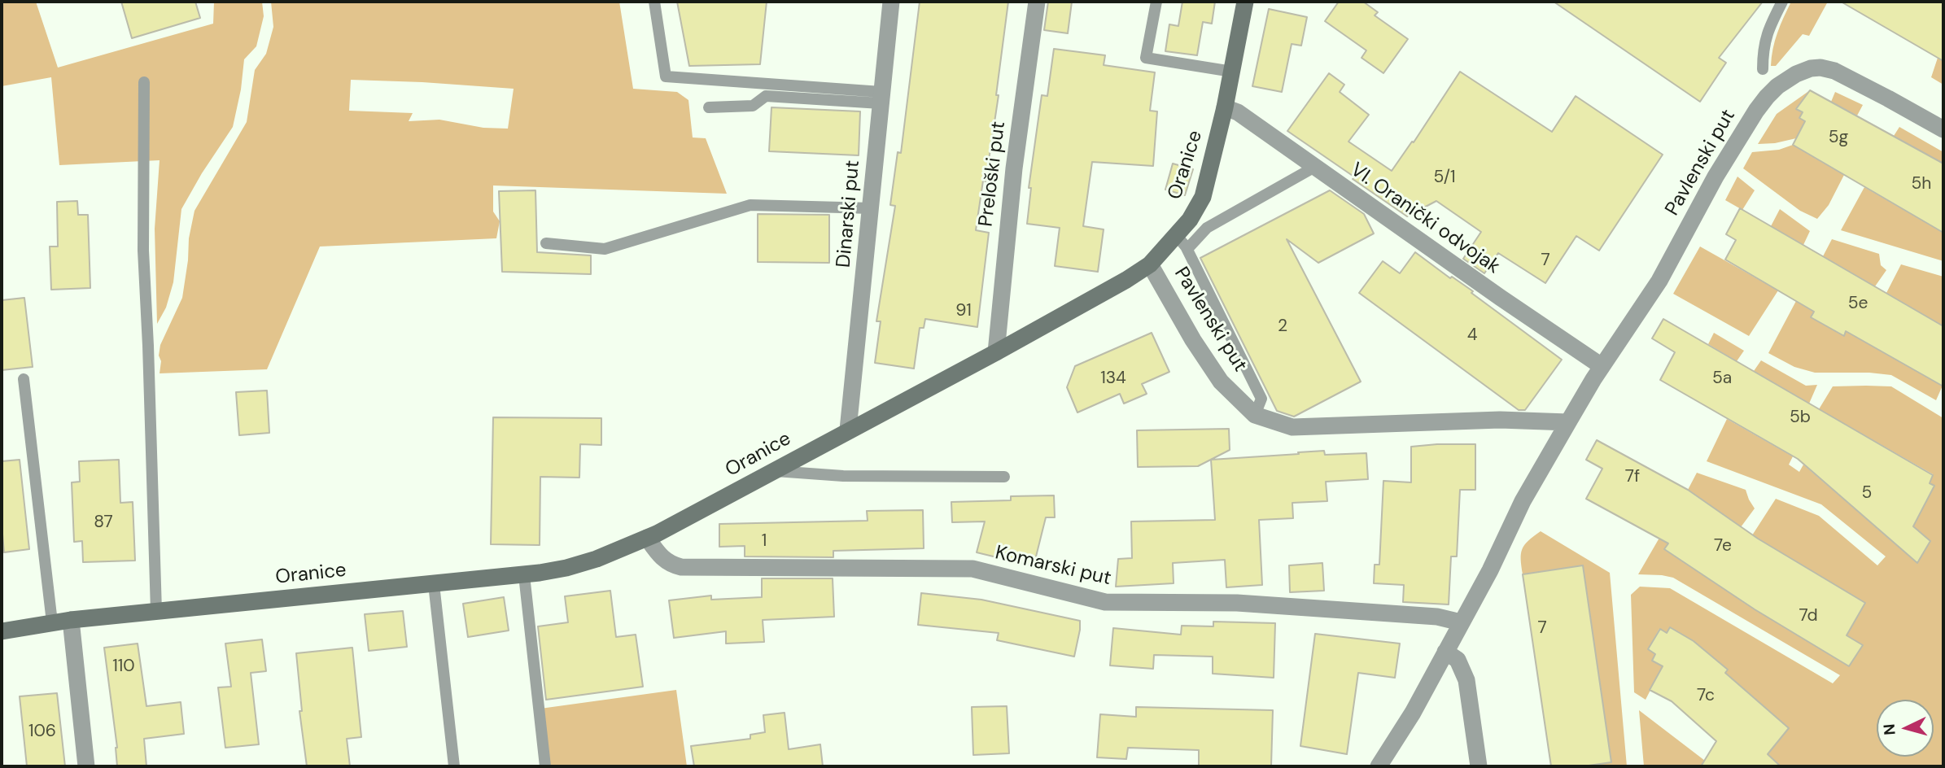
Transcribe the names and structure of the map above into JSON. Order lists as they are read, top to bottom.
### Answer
{
  "streets": {
    "main road": ["Oranice"],
    "street": [
      "Pavlenski put",
      "Preloški put",
      "Dinarski put",
      "VI. Oranički odvojak",
      "Komarski put"
    ]
  },
  "crossings": [
    ["Pavlenski put", "Oranice"],
    ["Pavlenski put", "VI. Oranički odvojak"],
    ["Pavlenski put", "Komarski put"],
    ["Oranice", "Preloški put"],
    ["Oranice", "Dinarski put"],
    ["Oranice", "VI. Oranički odvojak"],
    ["Oranice", "Komarski put"]
  ],
  "house_numbers": [
    "5g",
    "5/1",
    "5h",
    "7",
    "5e",
    "91",
    "2",
    "4",
    "134",
    "5a",
    "5b",
    "7f",
    "5",
    "87",
    "1",
    "7e",
    "7d",
    "7",
    "110",
    "7c",
    "106"
  ],
  "north": "left"
}
